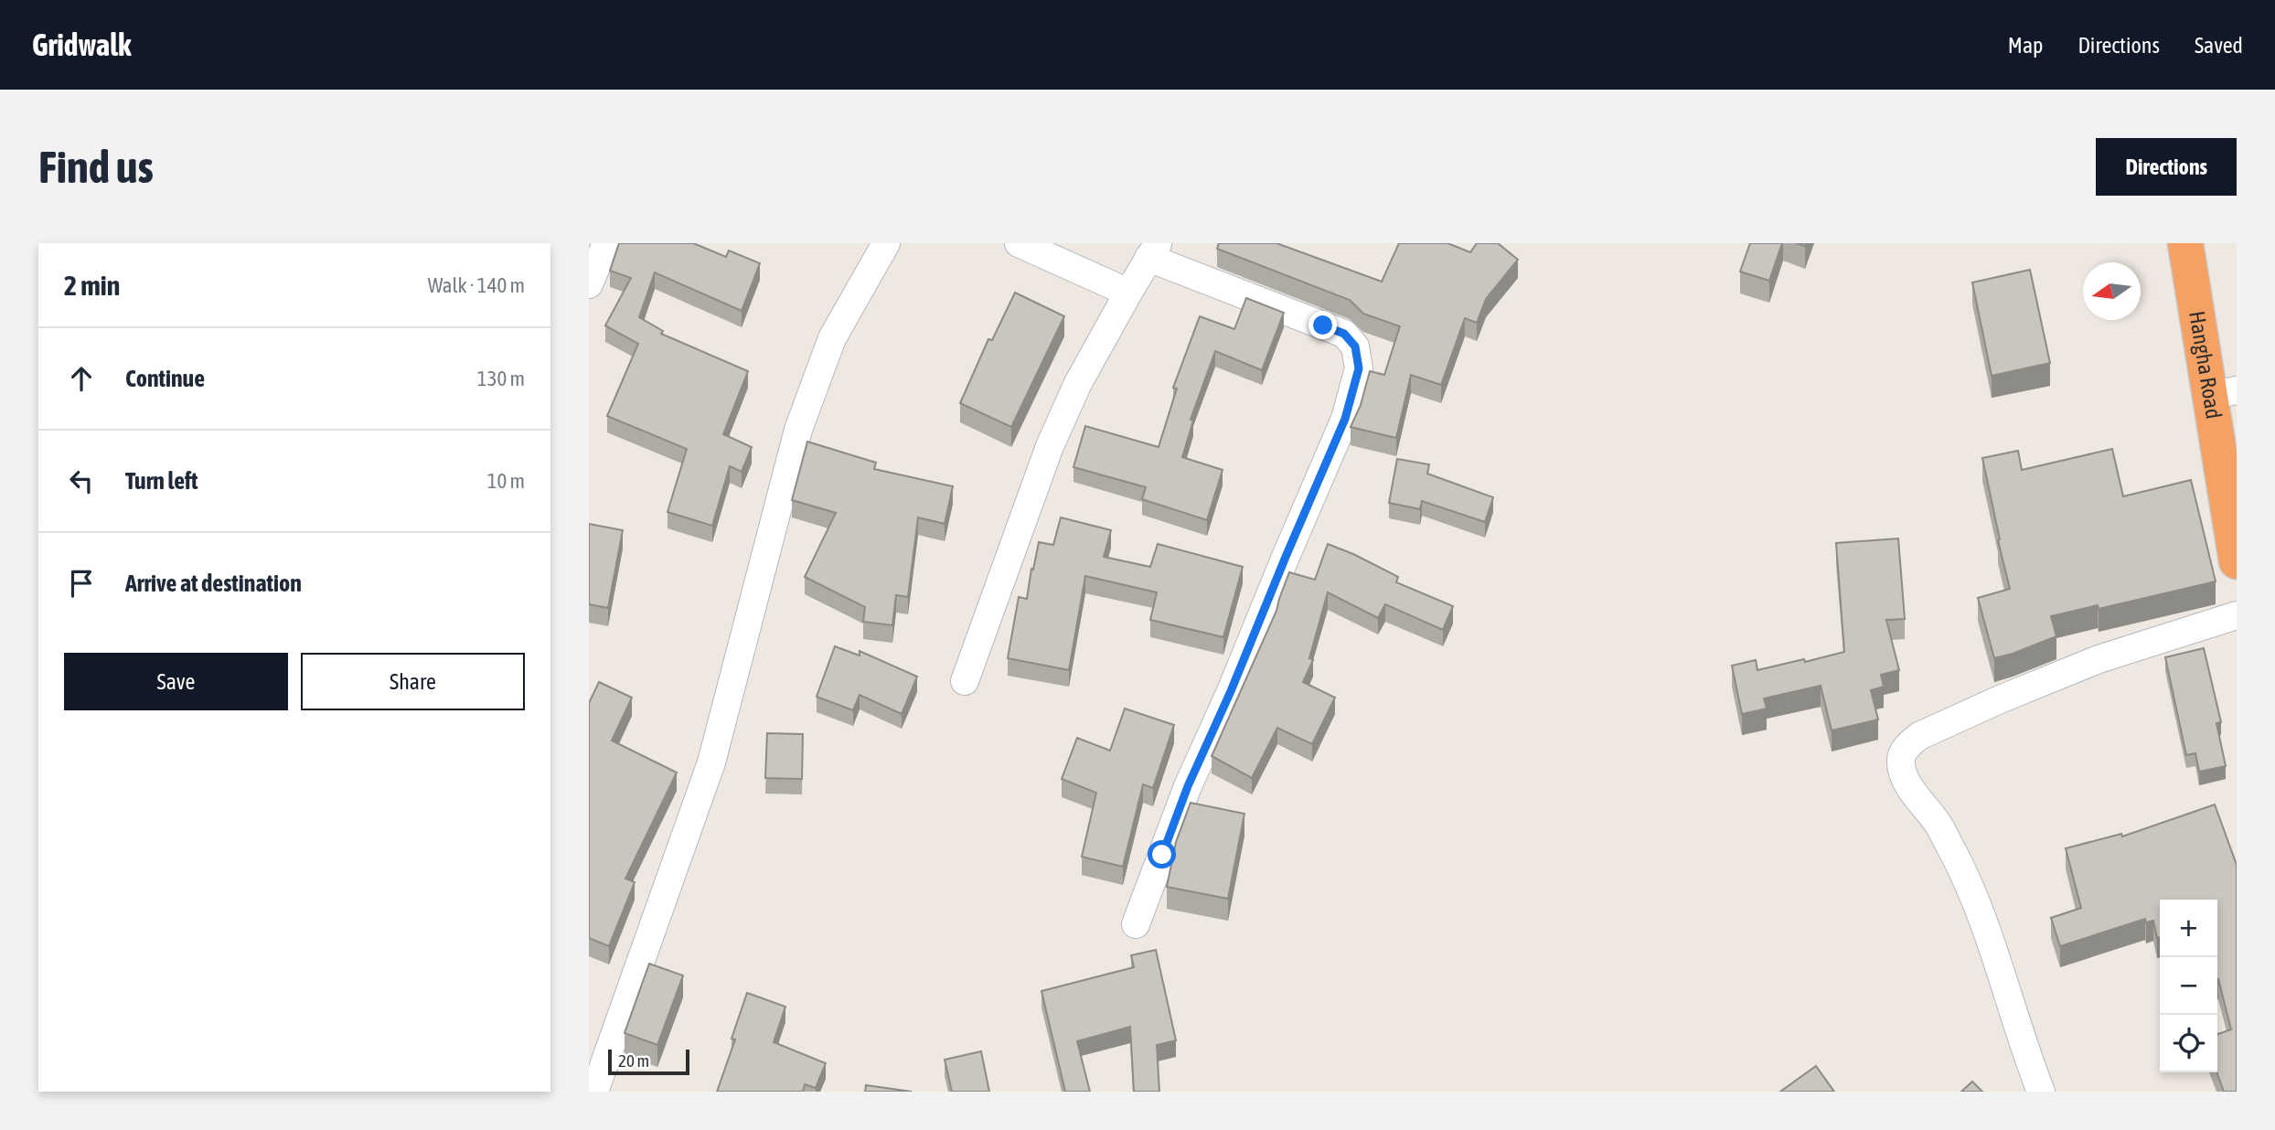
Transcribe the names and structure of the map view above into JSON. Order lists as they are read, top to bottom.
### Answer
{
  "streets": {
    "highway": ["Hangha Road"]
  },
  "scale_bar": "20 m",
  "north": "left",
  "page": {
    "header": "Gridwalk",
    "nav": ["Map", "Directions", "Saved"],
    "buttons": [
      "Directions",
      ["Save", "Share"]
    ],
    "title": "Find us",
    "heading": ["2 min", "Walk · 140 m"],
    "list": [
      ["Continue", "130 m"],
      ["Turn left", "10 m"],
      "Arrive at destination"
    ],
    "map_buttons": ["+", "−"],
    "scale": "20 m"
  }
}
